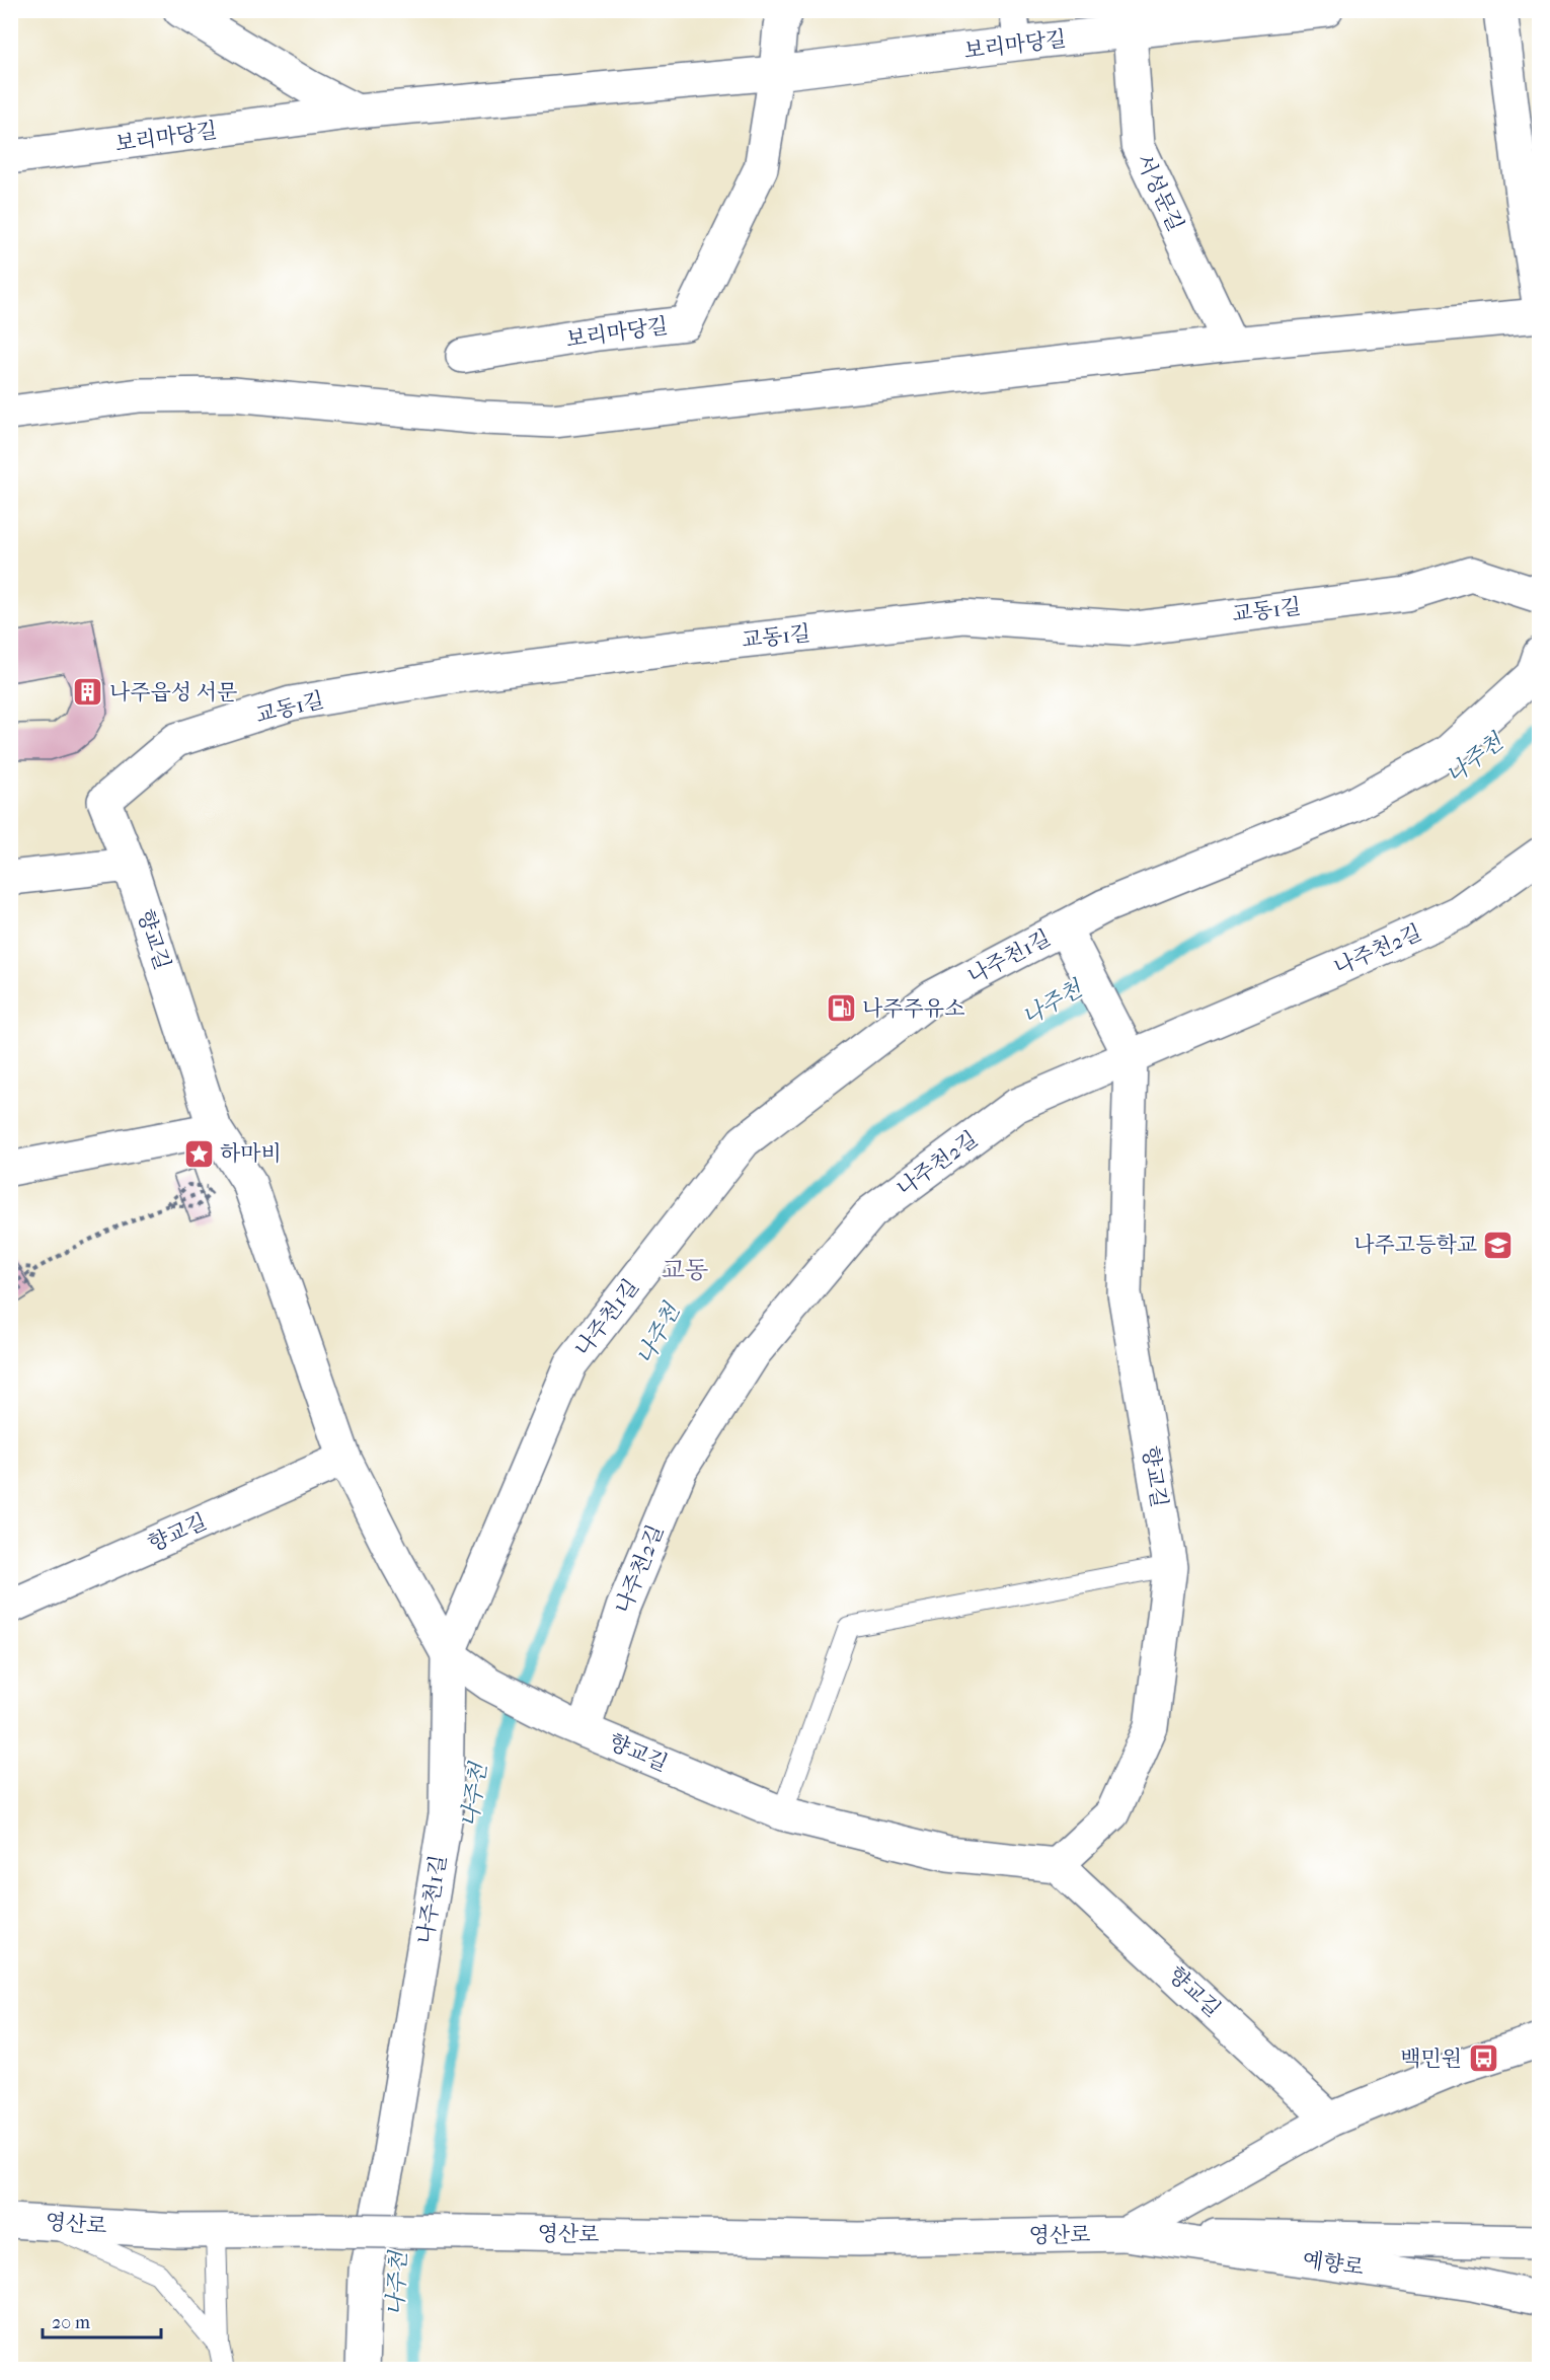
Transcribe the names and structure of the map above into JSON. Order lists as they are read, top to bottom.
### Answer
{
  "streets": {
    "street": [
      "보리마당길",
      "서성문길",
      "교동1길",
      "향교길",
      "나주천2길",
      "나주천1길",
      "영산로",
      "예향로"
    ]
  },
  "crossings": [
    ["보리마당길", "서성문길"],
    ["교동1길", "향교길"],
    ["향교길", "나주천2길"],
    ["향교길", "나주천1길"],
    ["향교길", "영산로"],
    ["영산로", "예향로"]
  ],
  "districts": ["교동"],
  "water": ["나주천"],
  "places": {
    "building": ["나주읍성 서문"],
    "fuel station": ["나주주유소"],
    "place": ["하마비"],
    "school or university": ["나주고등학교"],
    "bus stop": ["백민원"]
  },
  "scale_bar": "20 m"
}
